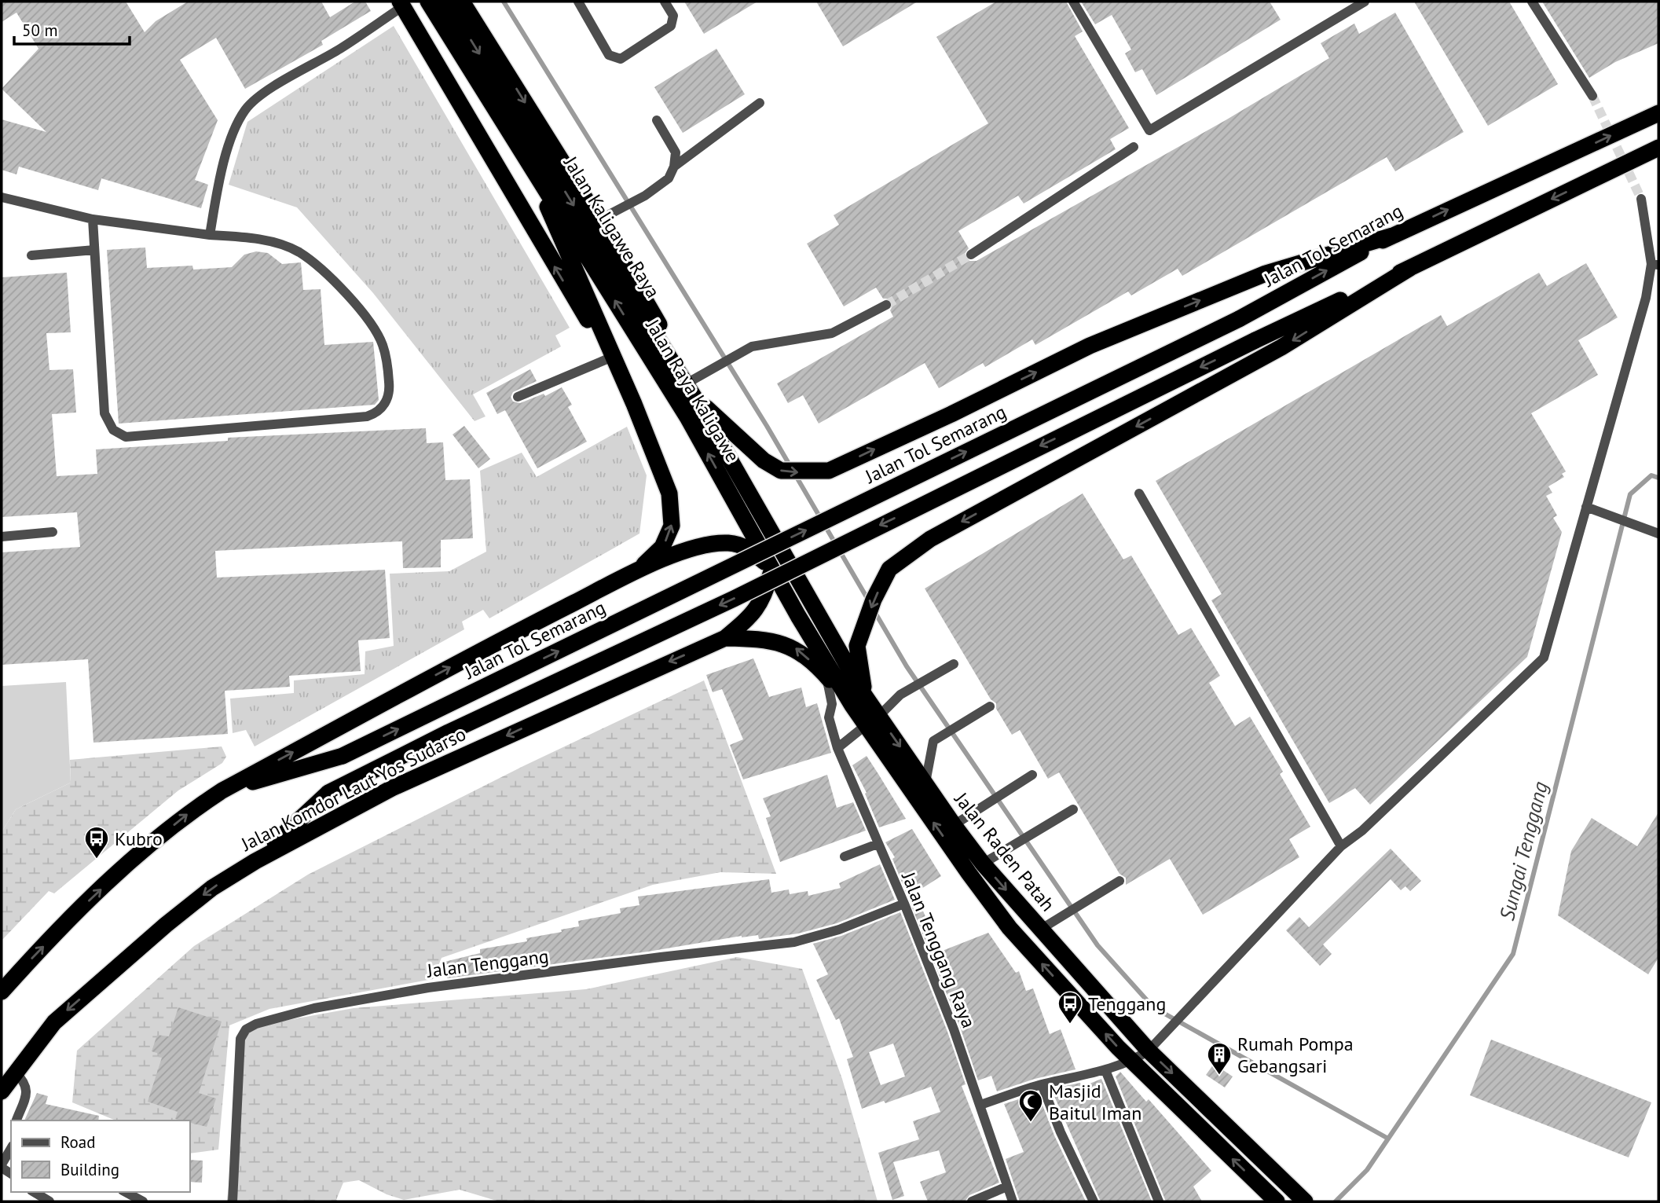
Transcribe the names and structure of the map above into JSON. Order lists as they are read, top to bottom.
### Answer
{
  "streets": {
    "highway": [
      "Jalan Kaligawe Raya",
      "Jalan Tol Semarang",
      "Jalan Raya Kaligawe",
      "Jalan Komdor Laut Yos Sudarso",
      "Jalan Raden Patah"
    ],
    "street": ["Jalan Tenggang Raya", "Jalan Tenggang"]
  },
  "crossings": [
    ["Jalan Kaligawe Raya", "Jalan Raden Patah"],
    ["Jalan Raya Kaligawe", "Jalan Raden Patah"],
    ["Jalan Tenggang Raya", "Jalan Tenggang"]
  ],
  "water": ["Sungai Tenggang"],
  "places": {
    "bus stop": ["Kubro", "Tenggang"],
    "building": ["Rumah Pompa Gebangsari"],
    "mosque": ["Masjid Baitul Iman"]
  },
  "legend": ["Road", "Building"],
  "scale_bar": "50 m"
}
